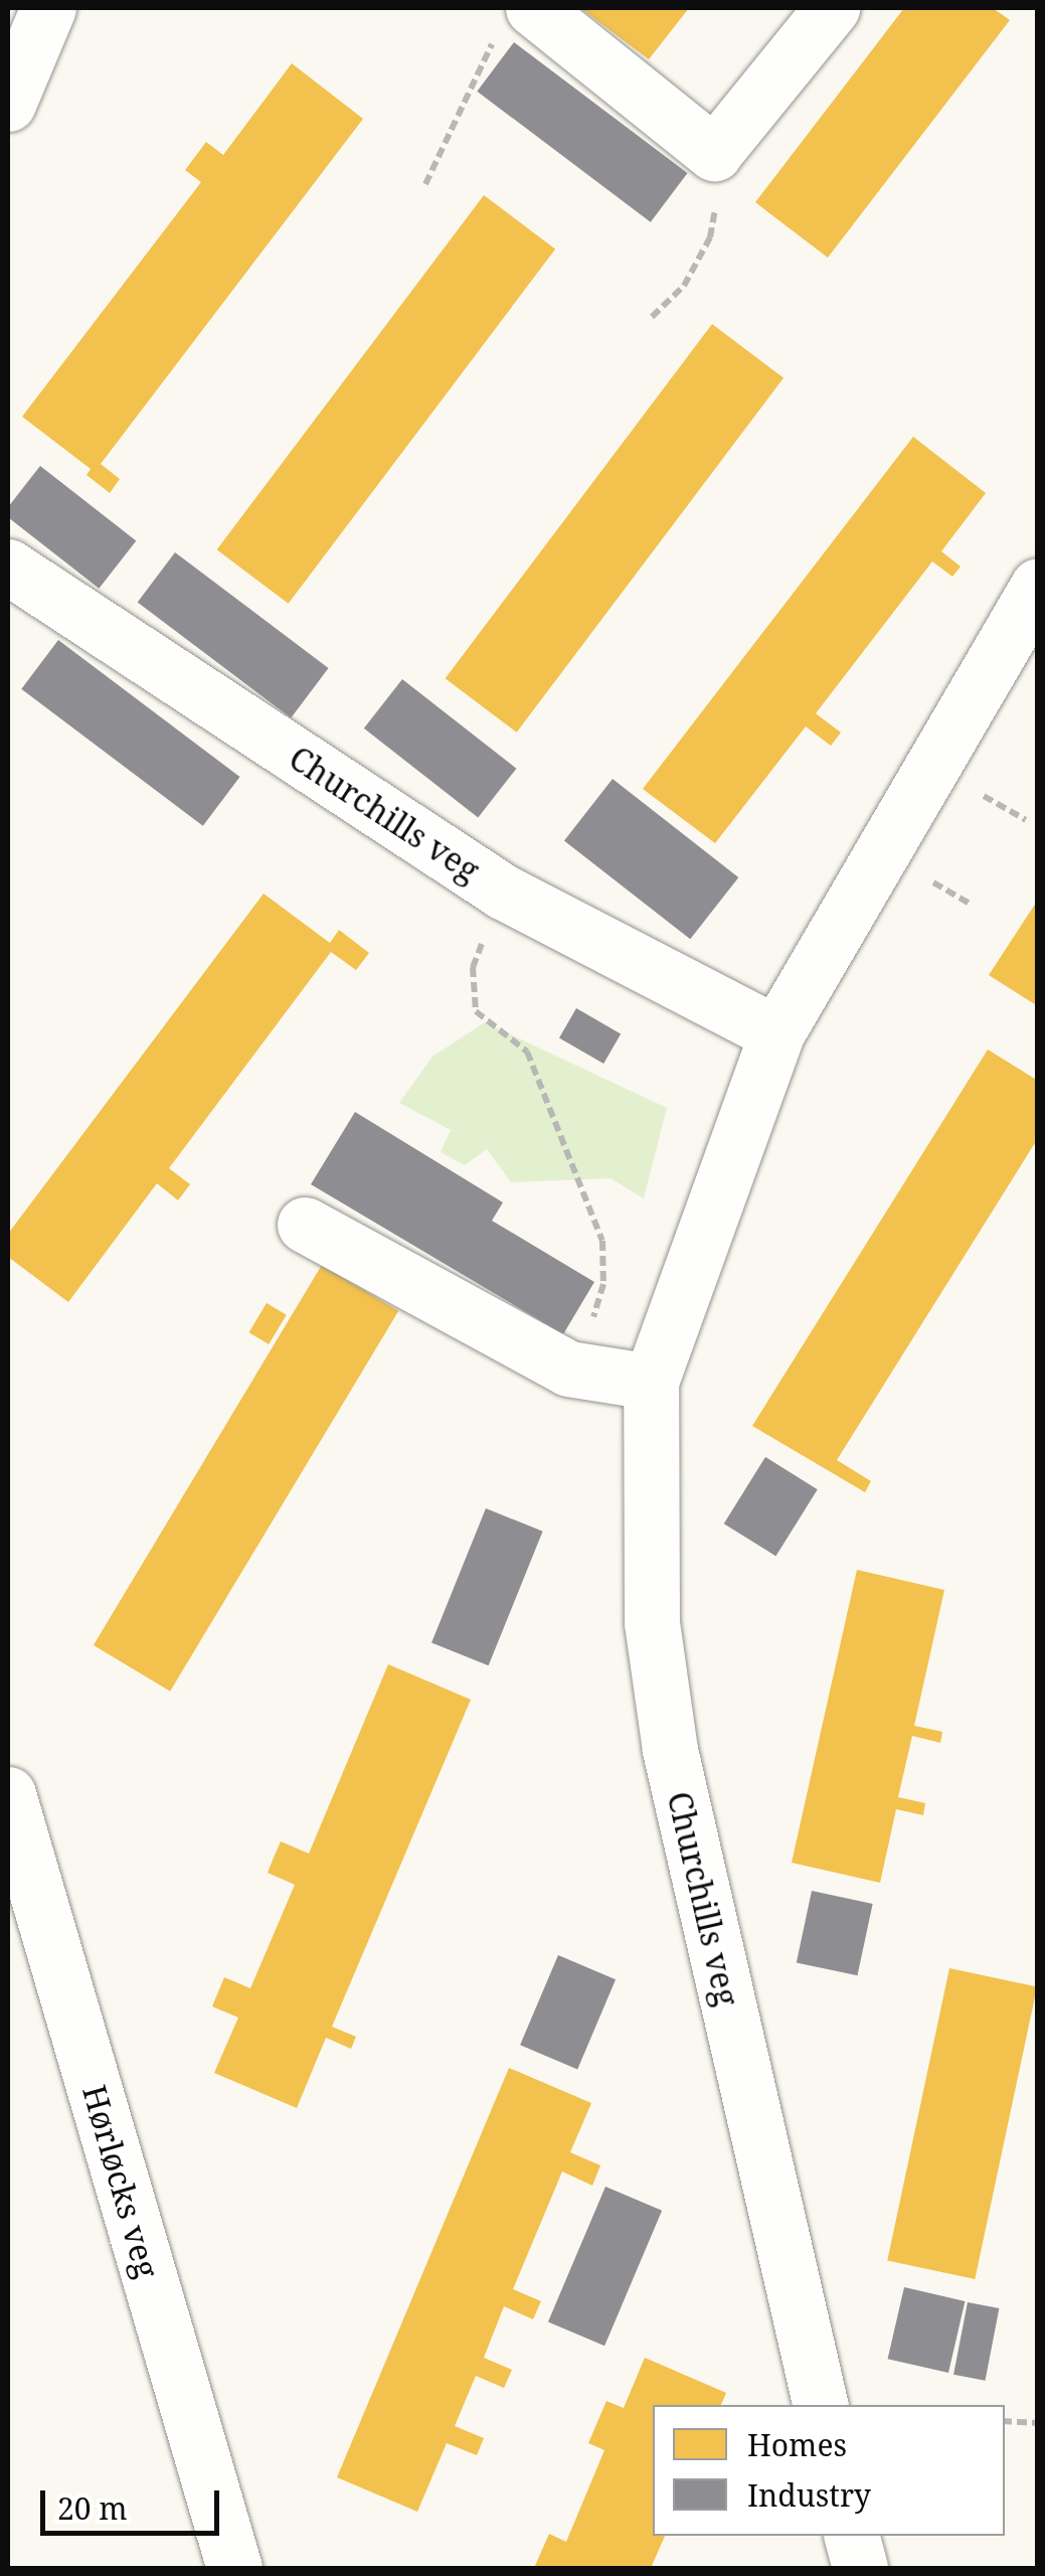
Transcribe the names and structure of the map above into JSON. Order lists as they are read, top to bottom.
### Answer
{
  "streets": {
    "street": ["Churchills veg", "Hørløcks veg"]
  },
  "legend": ["Homes", "Industry"],
  "scale_bar": "20 m"
}
